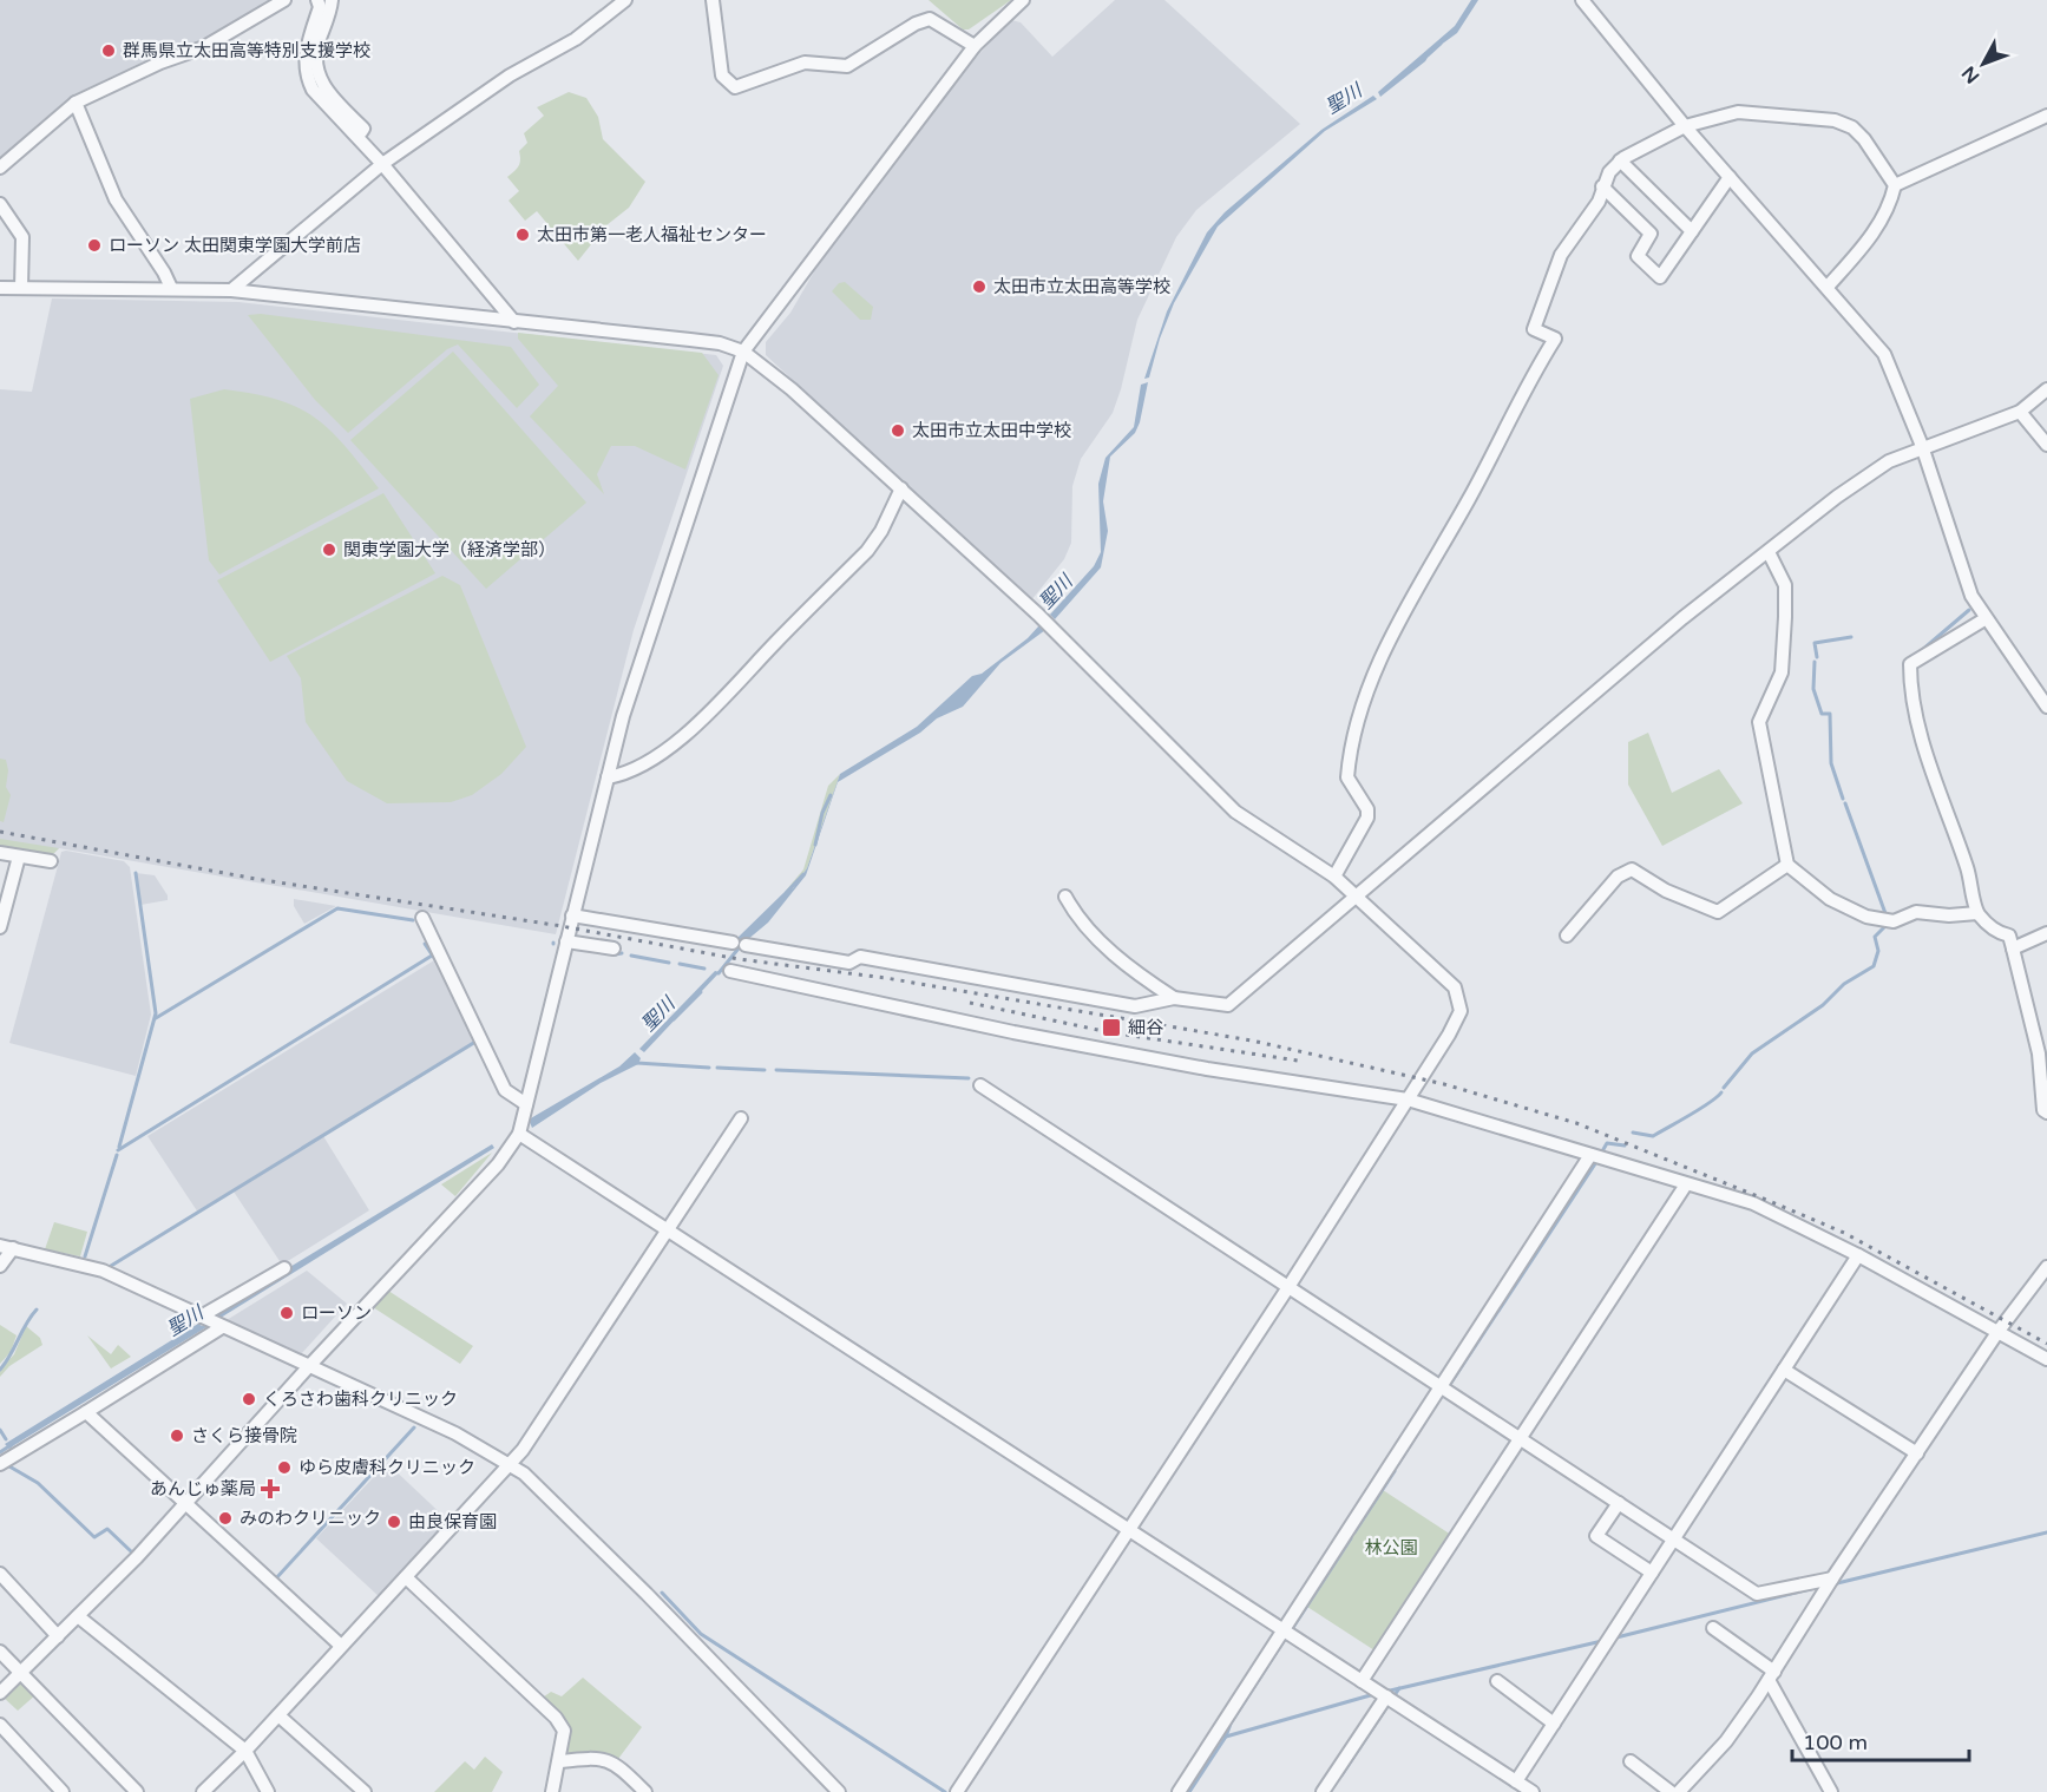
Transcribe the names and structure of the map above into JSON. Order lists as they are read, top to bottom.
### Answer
{
  "water": ["聖川"],
  "parks": ["林公園"],
  "places": {
    "other": [
      "群馬県立太田高等特別支援学校",
      "太田市第一老人福祉センター",
      "ローソン 太田関東学園大学前店",
      "太田市立太田高等学校",
      "太田市立太田中学校",
      "関東学園大学（経済学部）",
      "ローソン",
      "くろさわ歯科クリニック",
      "さくら接骨院",
      "ゆら皮膚科クリニック",
      "みのわクリニック",
      "由良保育園"
    ],
    "transit": ["細谷"],
    "health": ["あんじゅ薬局"]
  },
  "scale_bar": "100 m",
  "north": "bottom left"
}
